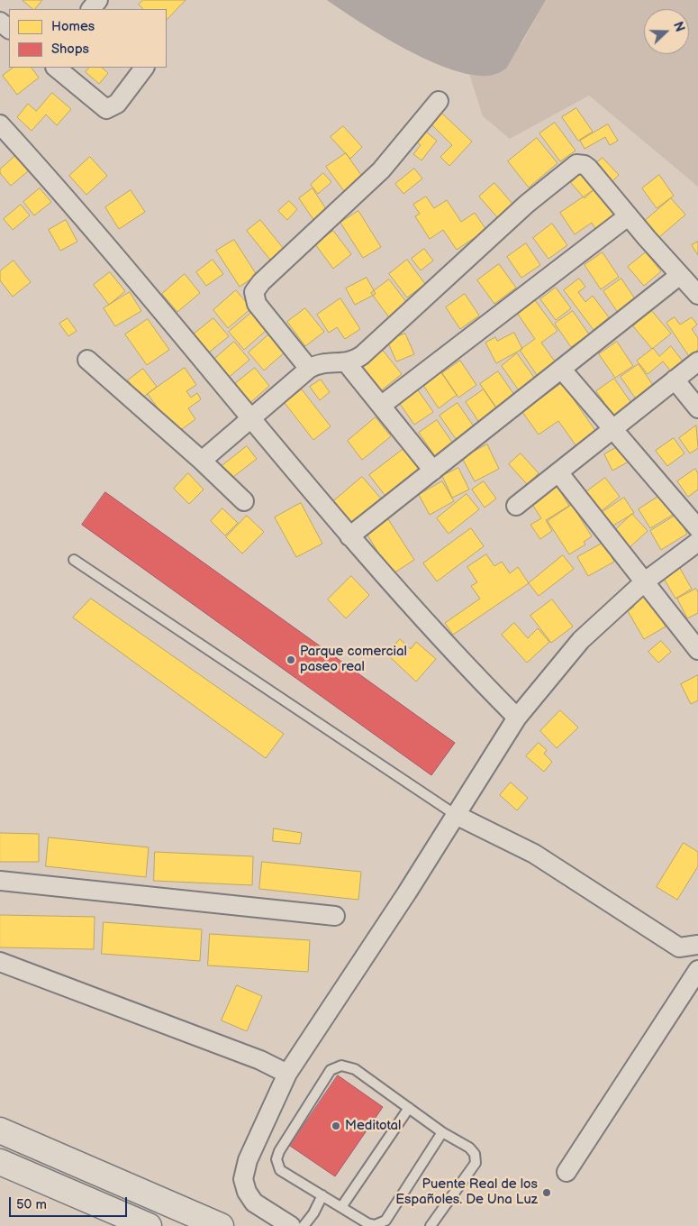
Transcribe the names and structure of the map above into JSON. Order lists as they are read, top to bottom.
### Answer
{
  "places": ["Parque comercial paseo real", "Meditotal", "Puente Real de los Españoles. De Una Luz"],
  "legend": ["Homes", "Shops"],
  "scale_bar": "50 m",
  "north": "right"
}
